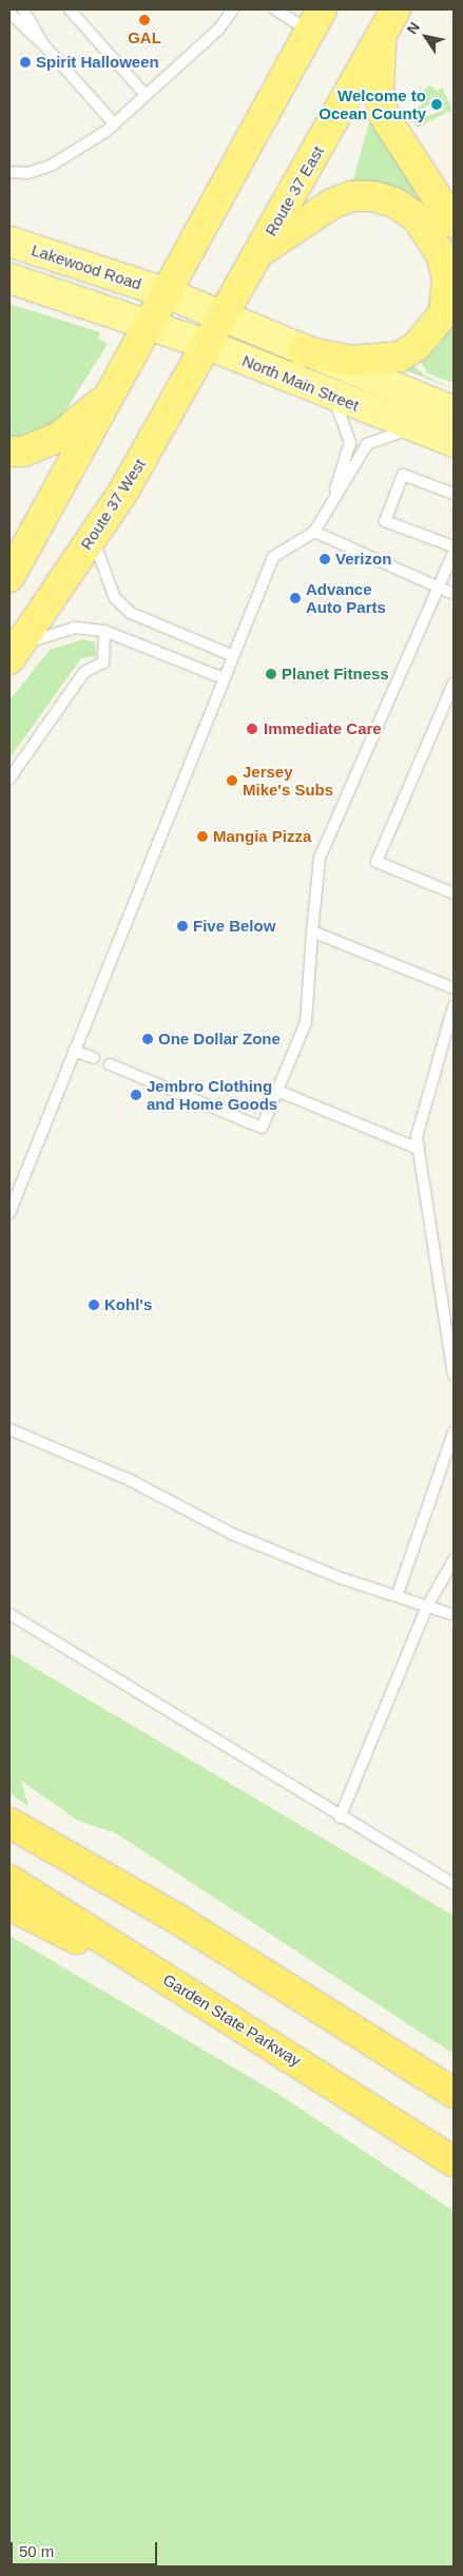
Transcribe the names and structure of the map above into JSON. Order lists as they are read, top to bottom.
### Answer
{
  "streets": {
    "highway": ["Route 37 East", "Route 37 West", "Garden State Parkway"],
    "main road": ["Lakewood Road", "North Main Street"]
  },
  "crossings": [
    ["Route 37 East", "North Main Street"],
    ["Route 37 East", "Route 37 West"],
    ["Lakewood Road", "North Main Street"],
    ["North Main Street", "Route 37 West"]
  ],
  "places": [
    "GAL",
    "Spirit Halloween",
    "Welcome to Ocean County",
    "Verizon",
    "Advance Auto Parts",
    "Planet Fitness",
    "Immediate Care",
    "Jersey Mike's Subs",
    "Mangia Pizza",
    "Five Below",
    "One Dollar Zone",
    "Jembro Clothing and Home Goods",
    "Kohl's"
  ],
  "scale_bar": "50 m",
  "north": "top left"
}
